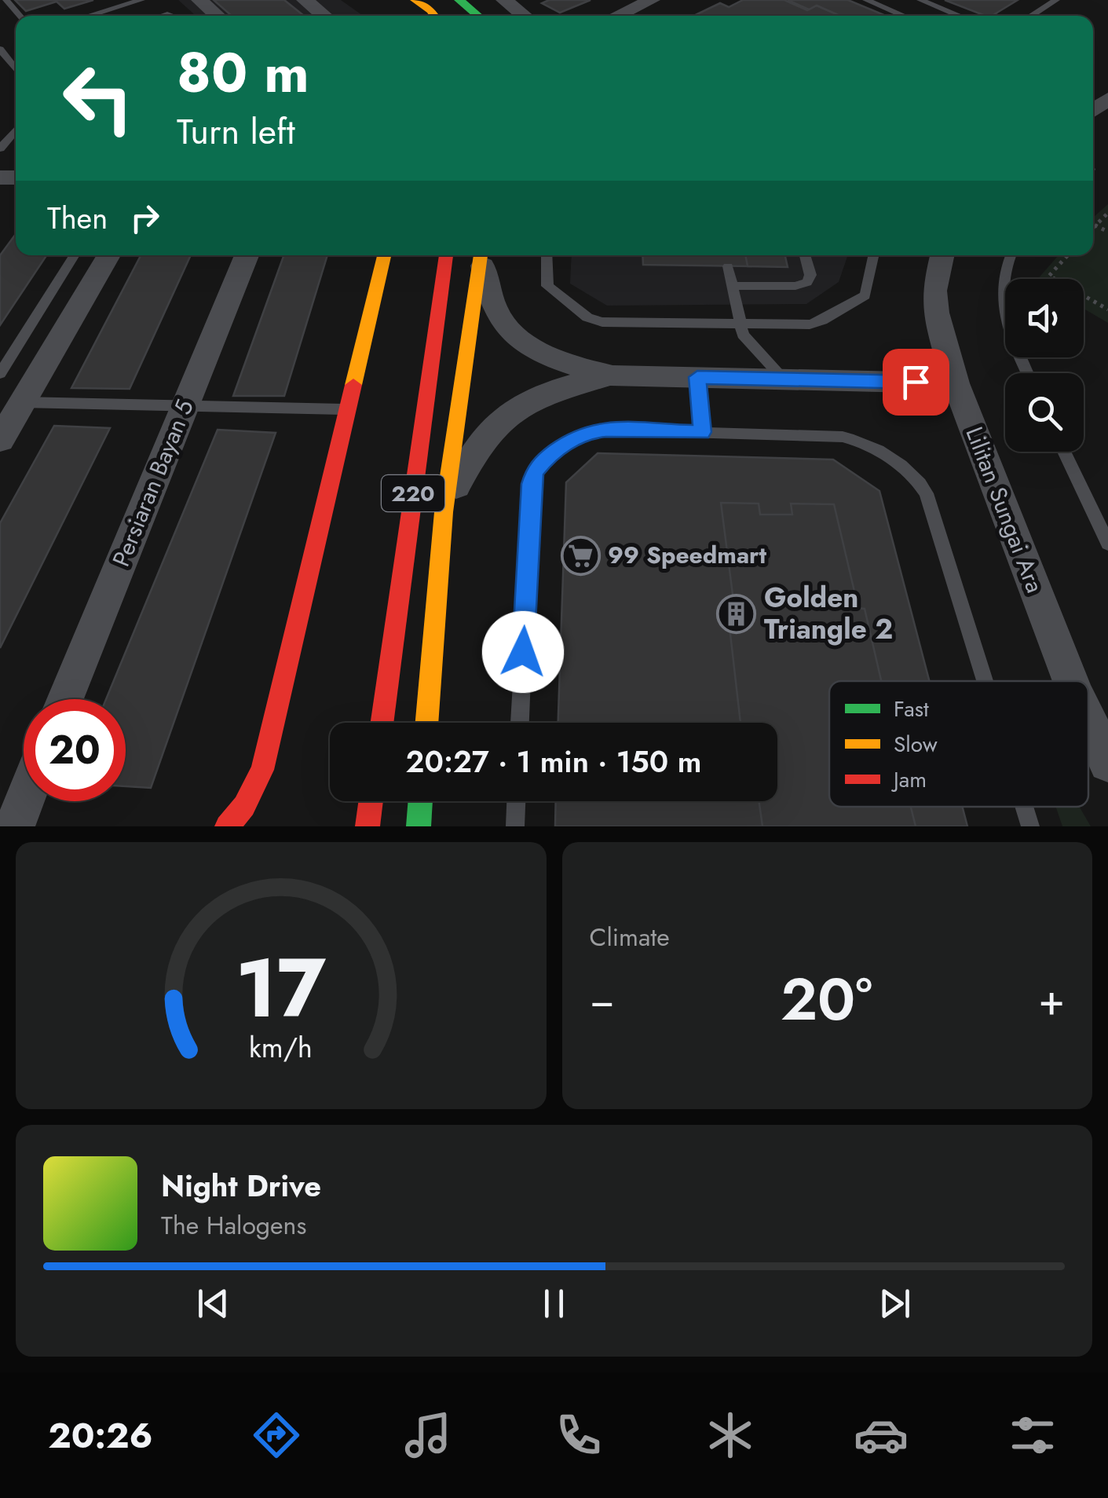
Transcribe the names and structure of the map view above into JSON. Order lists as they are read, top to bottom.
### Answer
{
  "streets": {
    "main road": ["220"],
    "street": ["Persiaran Bayan 5", "Lilitan Sungai Ara"]
  },
  "places": {
    "supermarket": ["99 Speedmart"],
    "building": ["Golden Triangle 2"]
  },
  "legend": ["Fast", "Slow", "Jam"],
  "page": {
    "turn": ["80 m", "Turn left"],
    "then": "Then",
    "limit": "20",
    "trip": "20:27 · 1 min · 150 m",
    "tile": "Climate",
    "heat": ["−", "20°", "+"],
    "song": ["Night Drive", "The Halogens"],
    "tabs": "20:26",
    "gauge": ["17", "km/h"]
  }
}
